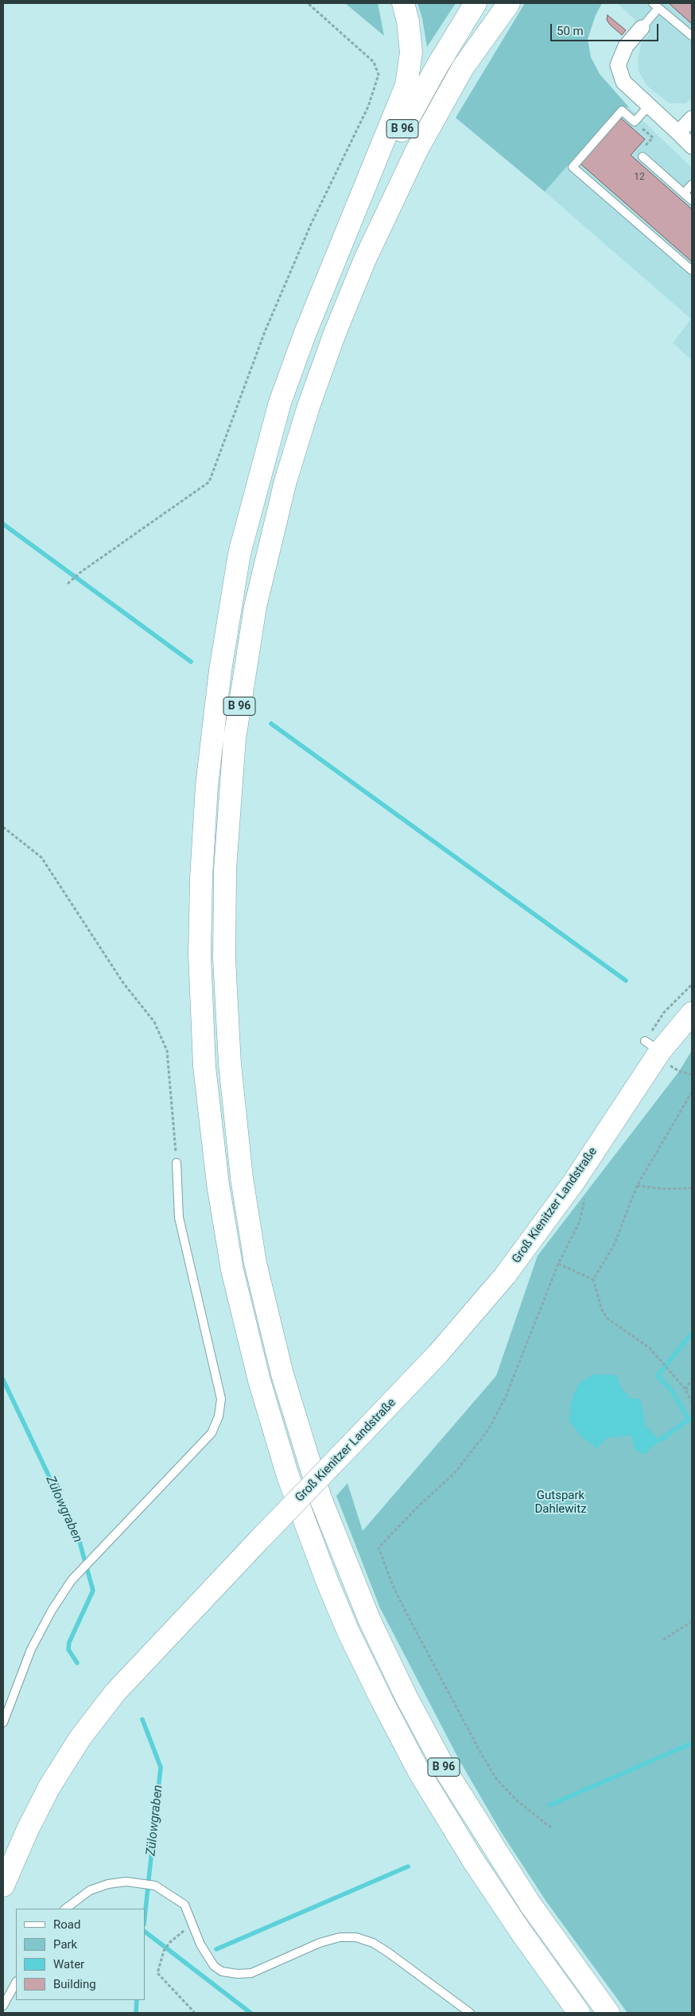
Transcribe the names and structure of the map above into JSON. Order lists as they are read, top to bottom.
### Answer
{
  "streets": {
    "main road": ["B 96", "Groß Kienitzer Landstraße"]
  },
  "water": ["Zülowgraben"],
  "parks": ["Gutspark Dahlewitz"],
  "house_numbers": ["12"],
  "legend": [
    "Road",
    "Park",
    "Water",
    "Building"
  ],
  "scale_bar": "50 m"
}
